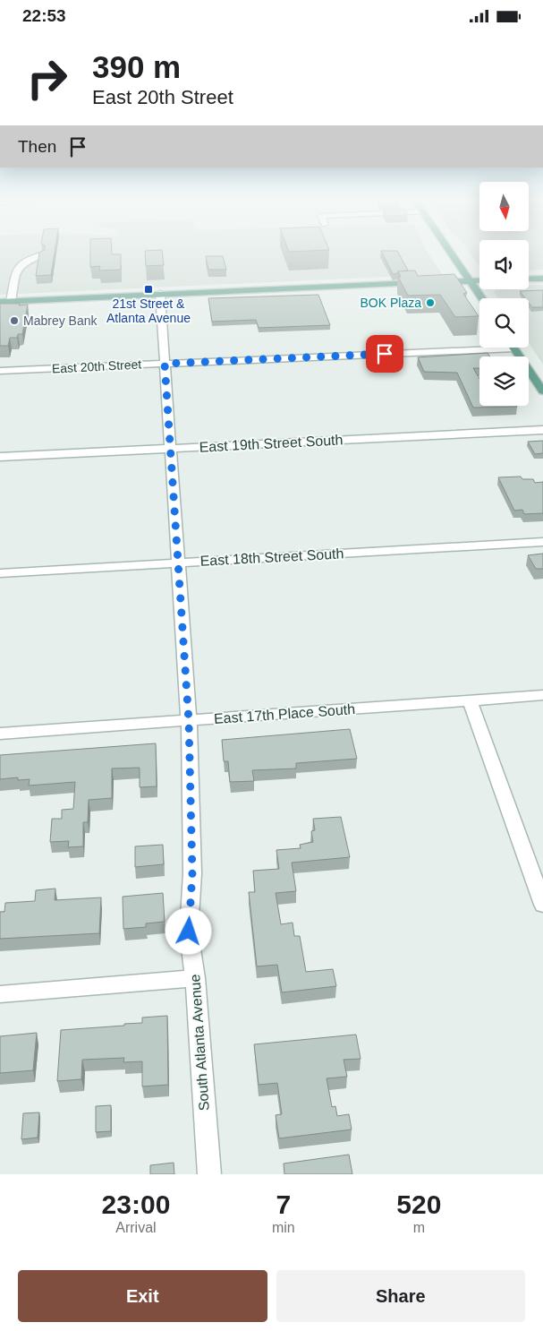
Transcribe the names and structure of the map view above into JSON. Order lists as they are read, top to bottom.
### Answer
{
  "streets": {
    "street": [
      "East 20th Street",
      "East 19th Street South",
      "East 18th Street South",
      "East 17th Place South",
      "South Atlanta Avenue"
    ]
  },
  "crossings": [
    ["East 20th Street", "South Atlanta Avenue"],
    ["East 19th Street South", "South Atlanta Avenue"],
    ["East 18th Street South", "South Atlanta Avenue"],
    ["East 17th Place South", "South Atlanta Avenue"]
  ],
  "places": {
    "transit": ["21st Street & Atlanta Avenue"],
    "other": ["BOK Plaza", "Mabrey Bank"]
  },
  "north": "bottom",
  "page": {
    "status": "22:53",
    "turn": ["390 m", "East 20th Street"],
    "then": "Then",
    "eta": [
      "23:00",
      "Arrival",
      "7",
      "min",
      "520",
      "m"
    ],
    "buttons": ["Exit", "Share"]
  }
}
